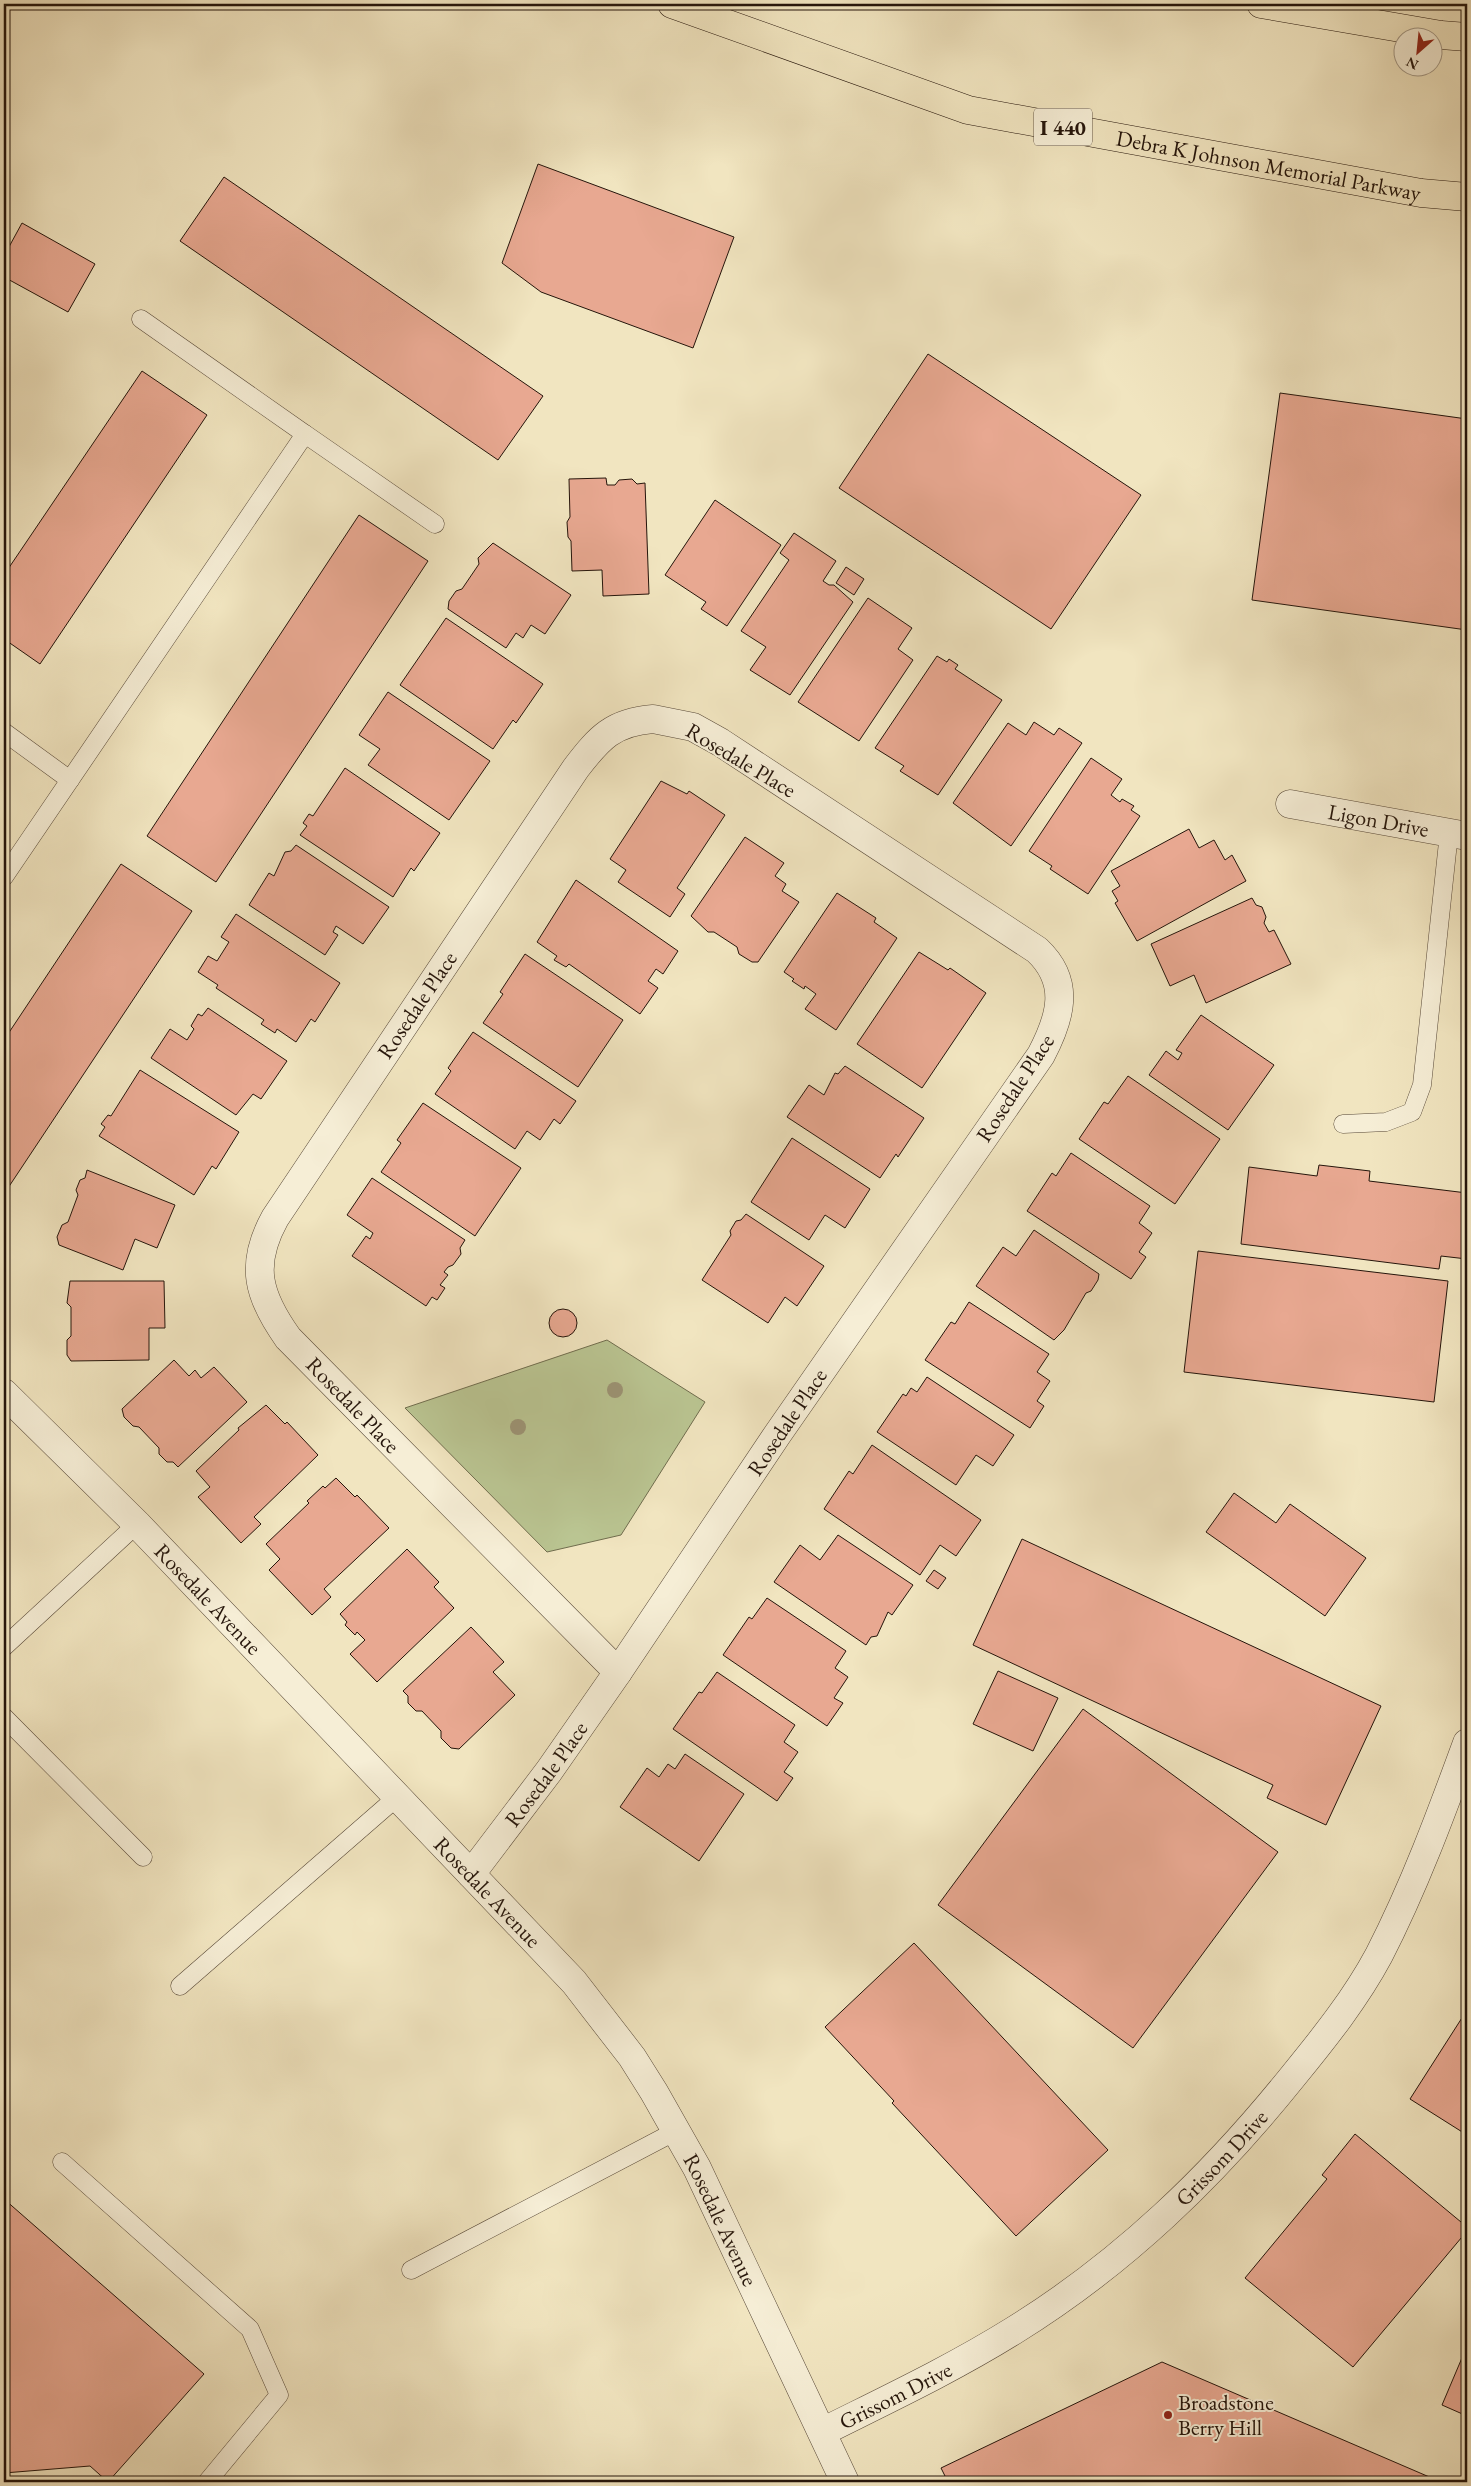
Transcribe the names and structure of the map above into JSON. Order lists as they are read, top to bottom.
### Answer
{
  "streets": {
    "highway": ["I 440", "Debra K Johnson Memorial Parkway"],
    "street": [
      "Rosedale Place",
      "Ligon Drive",
      "Rosedale Avenue",
      "Grissom Drive"
    ]
  },
  "crossings": [
    ["Rosedale Place", "Rosedale Avenue"],
    ["Rosedale Avenue", "Grissom Drive"]
  ],
  "places": ["Broadstone Berry Hill"],
  "north": "bottom left"
}
